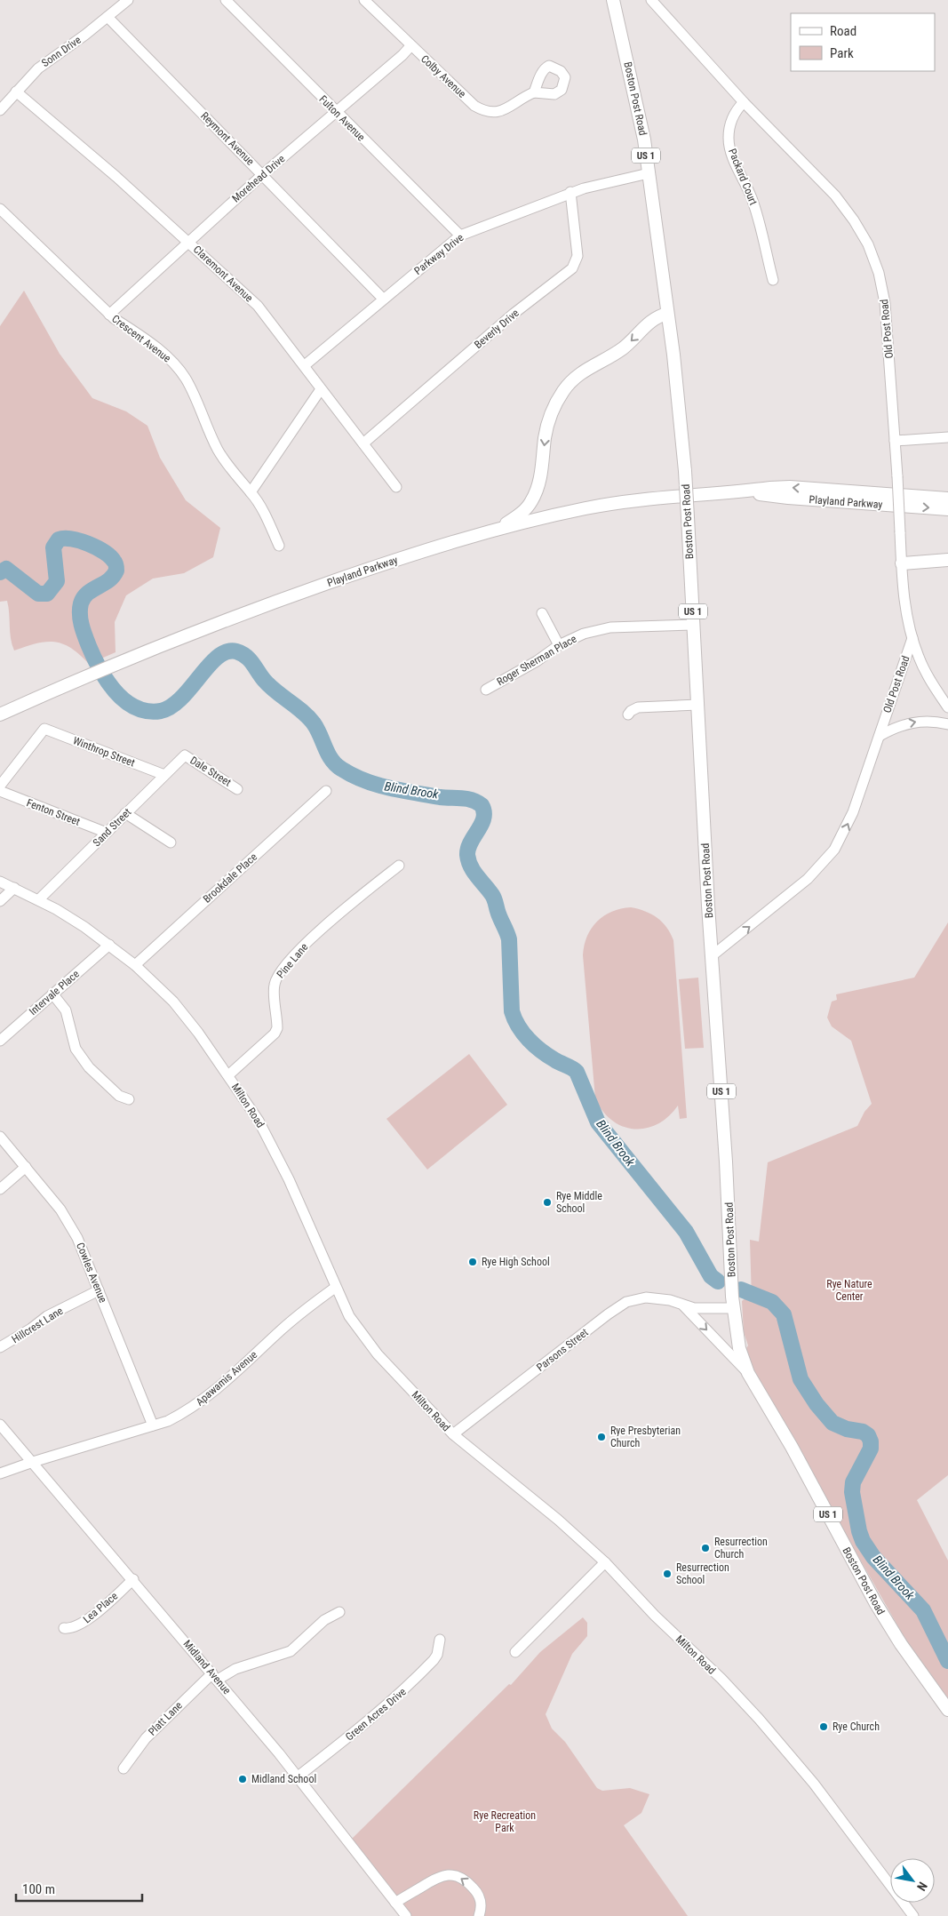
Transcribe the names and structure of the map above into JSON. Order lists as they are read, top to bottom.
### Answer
{
  "streets": {
    "main road": ["Boston Post Road", "US 1", "Playland Parkway"],
    "street": [
      "Sonn Drive",
      "Colby Avenue",
      "Fulton Avenue",
      "Reymont Avenue",
      "Packard Court",
      "Morehead Drive",
      "Parkway Drive",
      "Claremont Avenue",
      "Beverly Drive",
      "Old Post Road",
      "Crescent Avenue",
      "Roger Sherman Place",
      "Winthrop Street",
      "Dale Street",
      "Fenton Street",
      "Sand Street",
      "Brookdale Place",
      "Pine Lane",
      "Intervale Place",
      "Milton Road",
      "Cowles Avenue",
      "Hillcrest Lane",
      "Parsons Street",
      "Apawamis Avenue",
      "Lea Place",
      "Midland Avenue",
      "Green Acres Drive",
      "Platt Lane"
    ]
  },
  "crossings": [
    ["Sonn Drive", "Reymont Avenue"],
    ["Sonn Drive", "Claremont Avenue"],
    ["Colby Avenue", "Morehead Drive"],
    ["Boston Post Road", "Parkway Drive"],
    ["Boston Post Road", "Old Post Road"],
    ["Boston Post Road", "Roger Sherman Place"],
    ["Boston Post Road", "Parsons Street"],
    ["Fulton Avenue", "Morehead Drive"],
    ["Fulton Avenue", "Parkway Drive"],
    ["Reymont Avenue", "Morehead Drive"],
    ["Reymont Avenue", "Parkway Drive"],
    ["Packard Court", "Old Post Road"],
    ["Morehead Drive", "Claremont Avenue"],
    ["Morehead Drive", "Crescent Avenue"],
    ["Parkway Drive", "Claremont Avenue"],
    ["Parkway Drive", "Beverly Drive"],
    ["Claremont Avenue", "Beverly Drive"],
    ["Winthrop Street", "Sand Street"],
    ["Dale Street", "Sand Street"],
    ["Fenton Street", "Sand Street"],
    ["Sand Street", "Milton Road"],
    ["Brookdale Place", "Milton Road"],
    ["Pine Lane", "Milton Road"],
    ["Intervale Place", "Milton Road"],
    ["Milton Road", "Parsons Street"],
    ["Milton Road", "Apawamis Avenue"],
    ["Cowles Avenue", "Hillcrest Lane"],
    ["Cowles Avenue", "Apawamis Avenue"],
    ["Apawamis Avenue", "Midland Avenue"],
    ["Lea Place", "Midland Avenue"],
    ["Midland Avenue", "Green Acres Drive"],
    ["Midland Avenue", "Platt Lane"]
  ],
  "water": ["Blind Brook"],
  "parks": ["Rye Nature Center", "Rye Recreation Park"],
  "places": [
    "Rye Middle School",
    "Rye High School",
    "Rye Presbyterian Church",
    "Resurrection Church",
    "Resurrection School",
    "Rye Church",
    "Midland School"
  ],
  "legend": ["Road", "Park"],
  "scale_bar": "100 m",
  "north": "bottom right"
}
